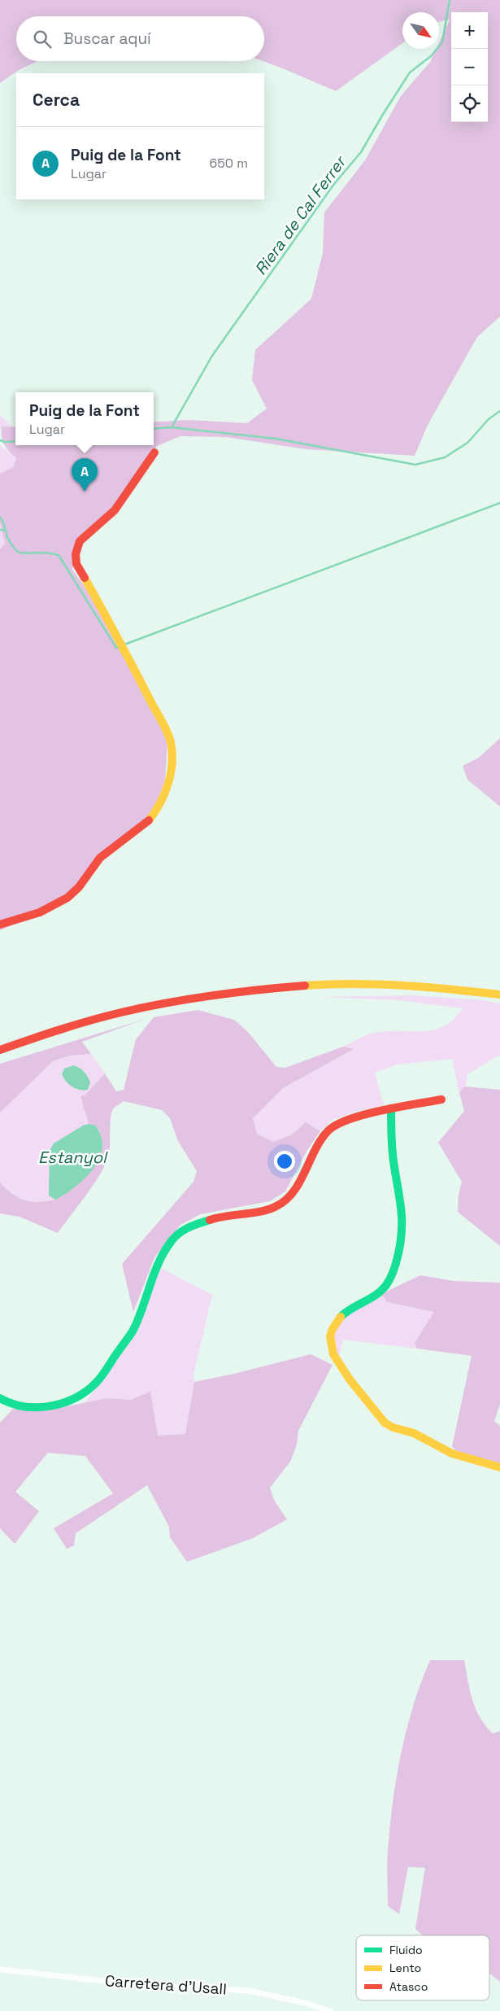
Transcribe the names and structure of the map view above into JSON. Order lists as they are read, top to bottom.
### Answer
{
  "streets": {
    "street": ["Carretera d'Usall"]
  },
  "water": ["Riera de Cal Ferrer", "Estanyol"],
  "legend": ["Fluido", "Lento", "Atasco"],
  "north": "bottom right",
  "page": {
    "map_buttons": ["+", "−"],
    "search": "Buscar aquí",
    "heading": "Cerca",
    "list": [
      {
        "mark": "A",
        "name": "Puig de la Font",
        "note": "Lugar",
        "value": "650 m"
      }
    ],
    "popup": ["Puig de la Font", "Lugar"],
    "pins": "A"
  }
}
